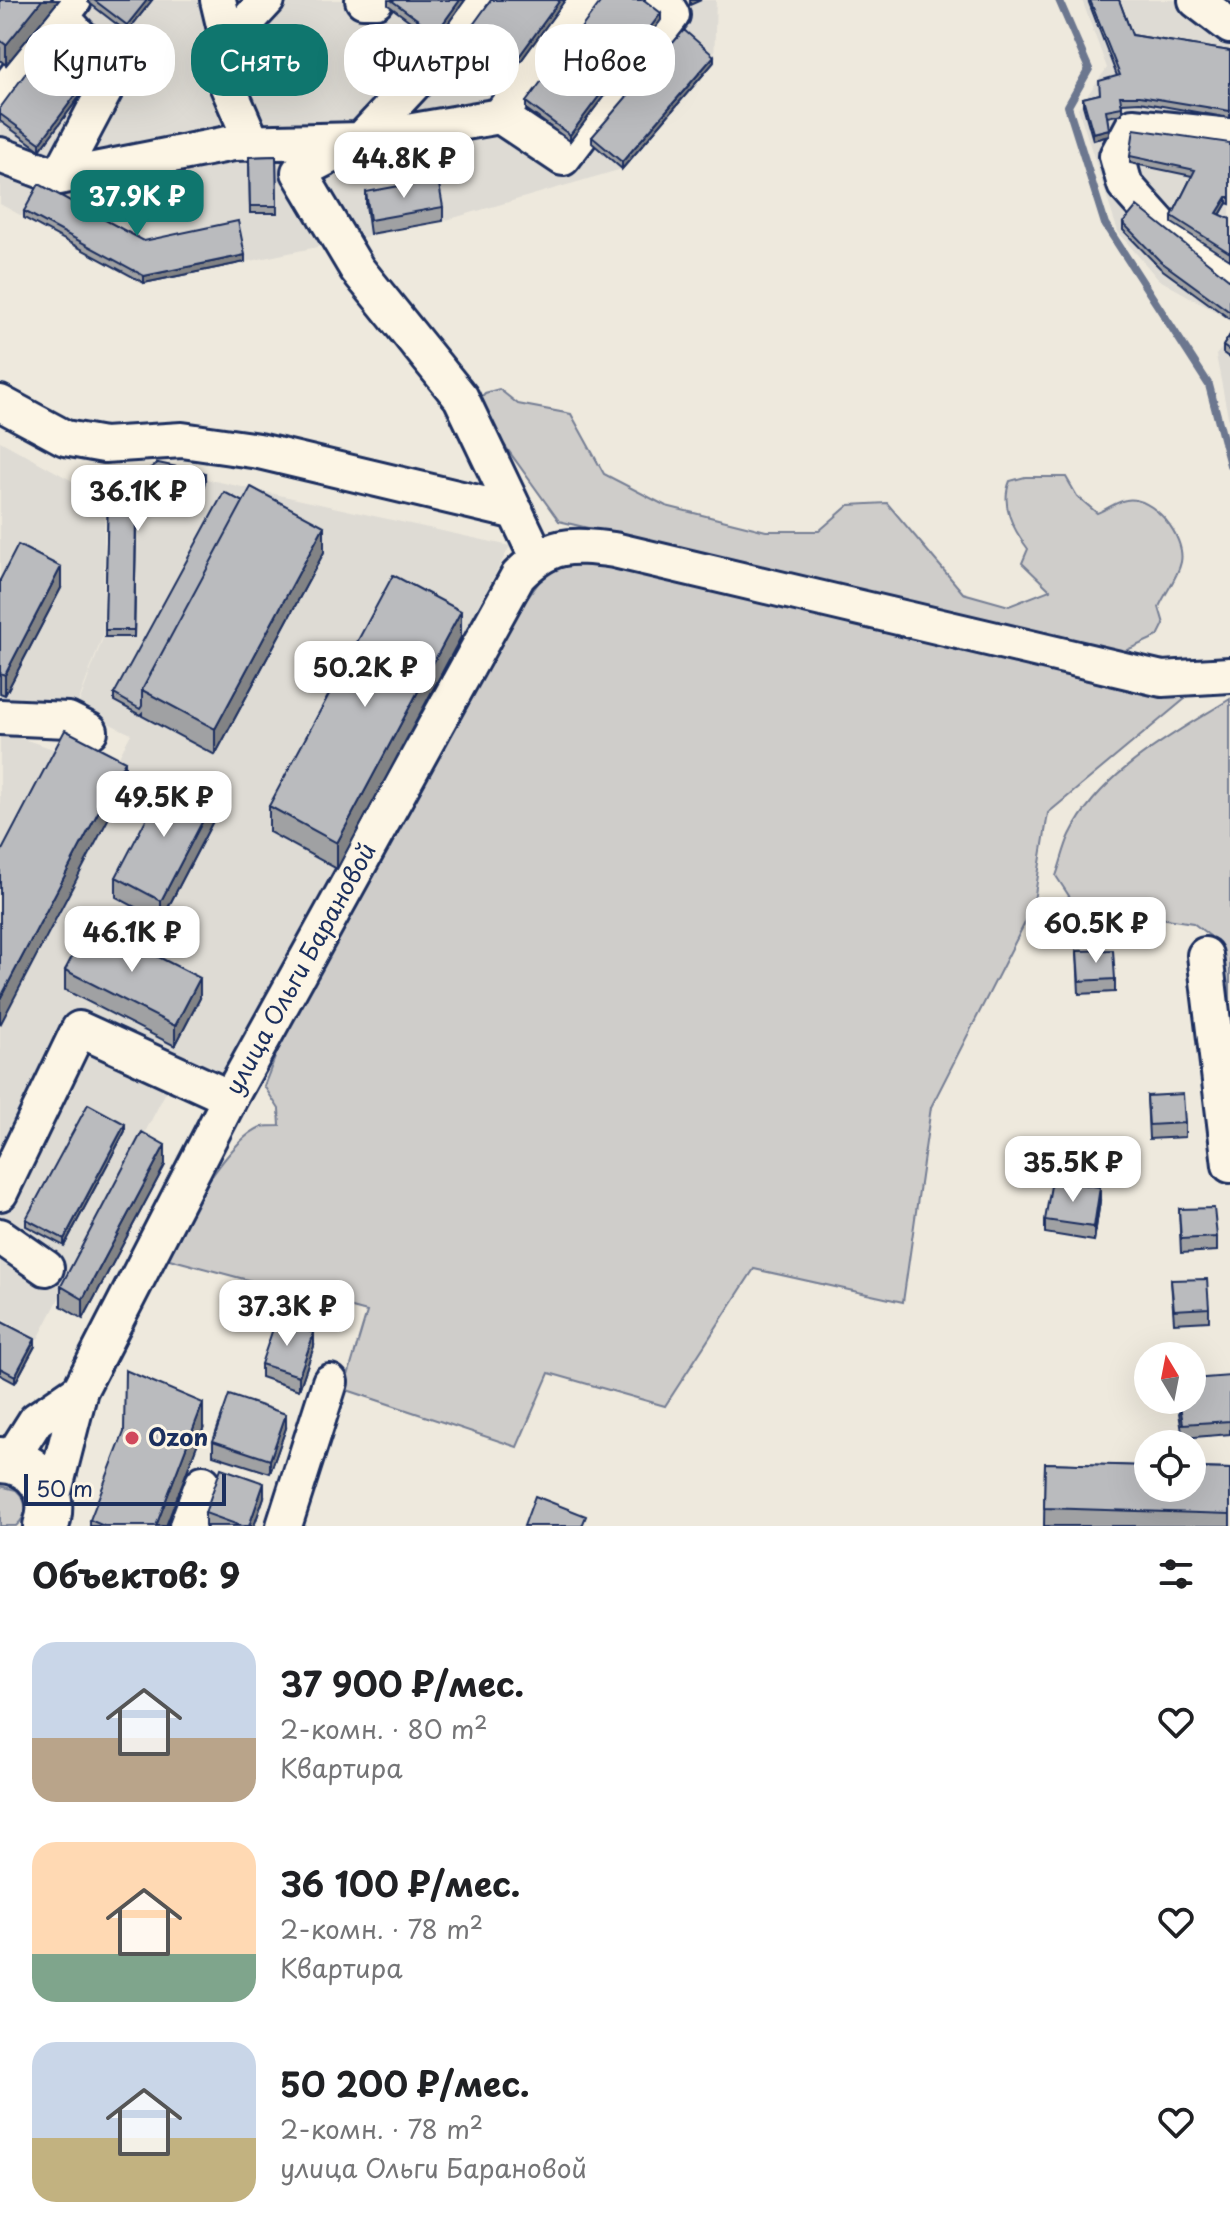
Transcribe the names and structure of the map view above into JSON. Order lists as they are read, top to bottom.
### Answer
{
  "streets": {
    "street": ["улица Ольги Барановой"]
  },
  "places": ["Ozon"],
  "scale_bar": "50 m",
  "north": "top",
  "page": {
    "chip": [
      "Купить",
      "Снять",
      "Фильтры",
      "Новое"
    ],
    "price": [
      "44.8K ₽",
      "37.9K ₽",
      "36.1K ₽",
      "50.2K ₽",
      "49.5K ₽",
      "60.5K ₽",
      "46.1K ₽",
      "35.5K ₽",
      "37.3K ₽"
    ],
    "scale": "50 m",
    "heading": "Объектов: 9",
    "list": [
      {
        "name": "37 900 ₽/мес.",
        "note": "2-комн. · 80 m² · Квартира"
      },
      {
        "name": "36 100 ₽/мес.",
        "note": "2-комн. · 78 m² · Квартира"
      },
      {
        "name": "50 200 ₽/мес.",
        "note": "2-комн. · 78 m² · улица Ольги Барановой"
      }
    ]
  }
}
